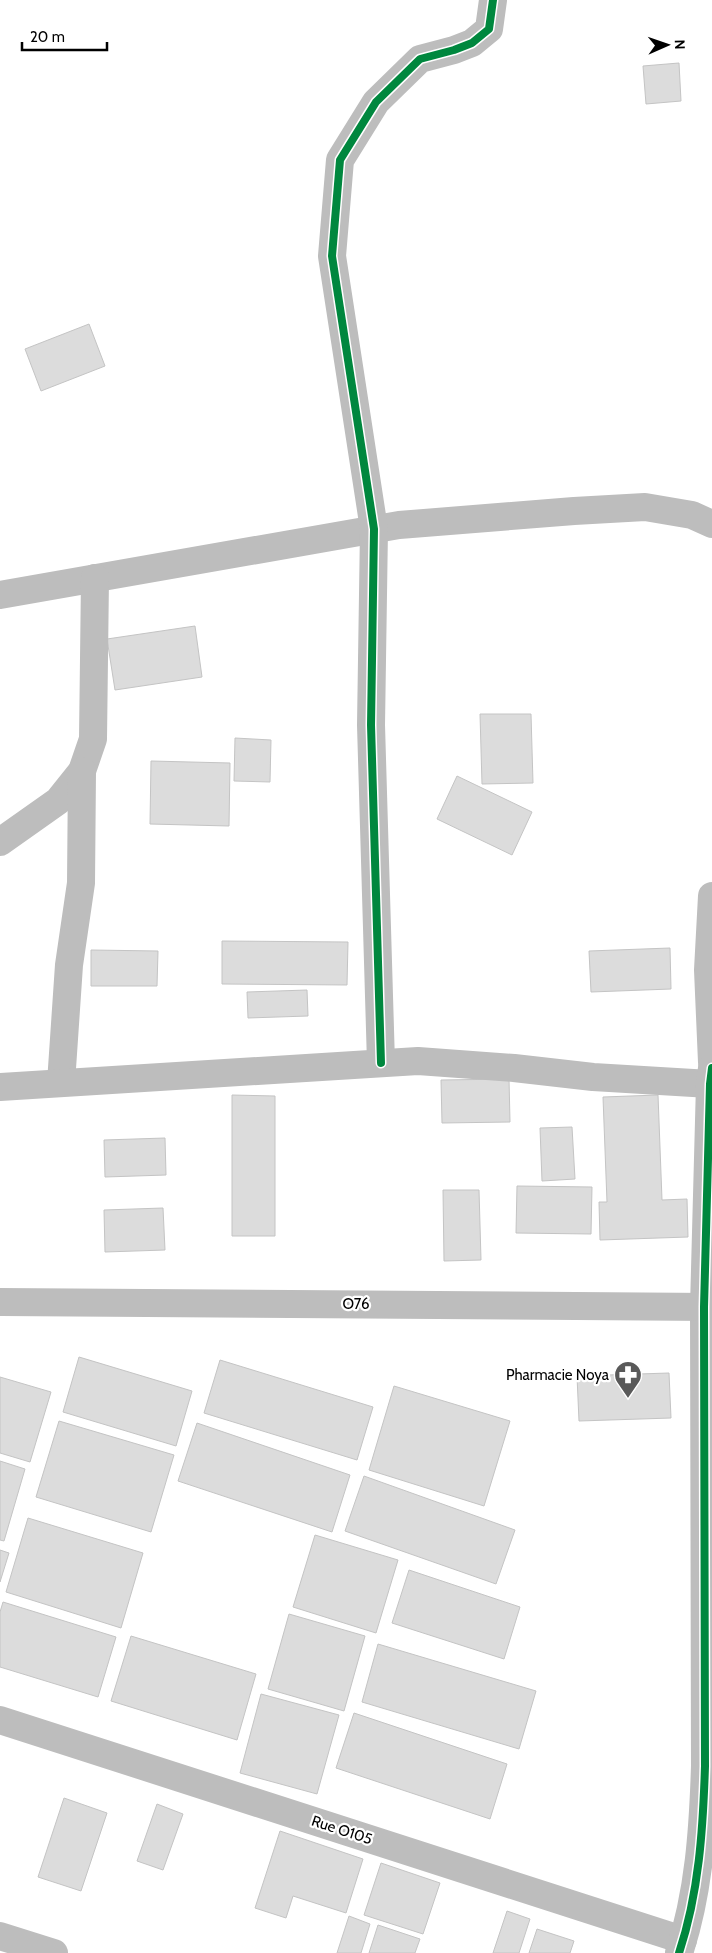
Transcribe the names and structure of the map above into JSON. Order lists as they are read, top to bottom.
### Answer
{
  "streets": {
    "street": ["O76", "Rue O105"]
  },
  "places": {
    "pharmacy": ["Pharmacie Noya"]
  },
  "scale_bar": "20 m",
  "north": "right"
}
